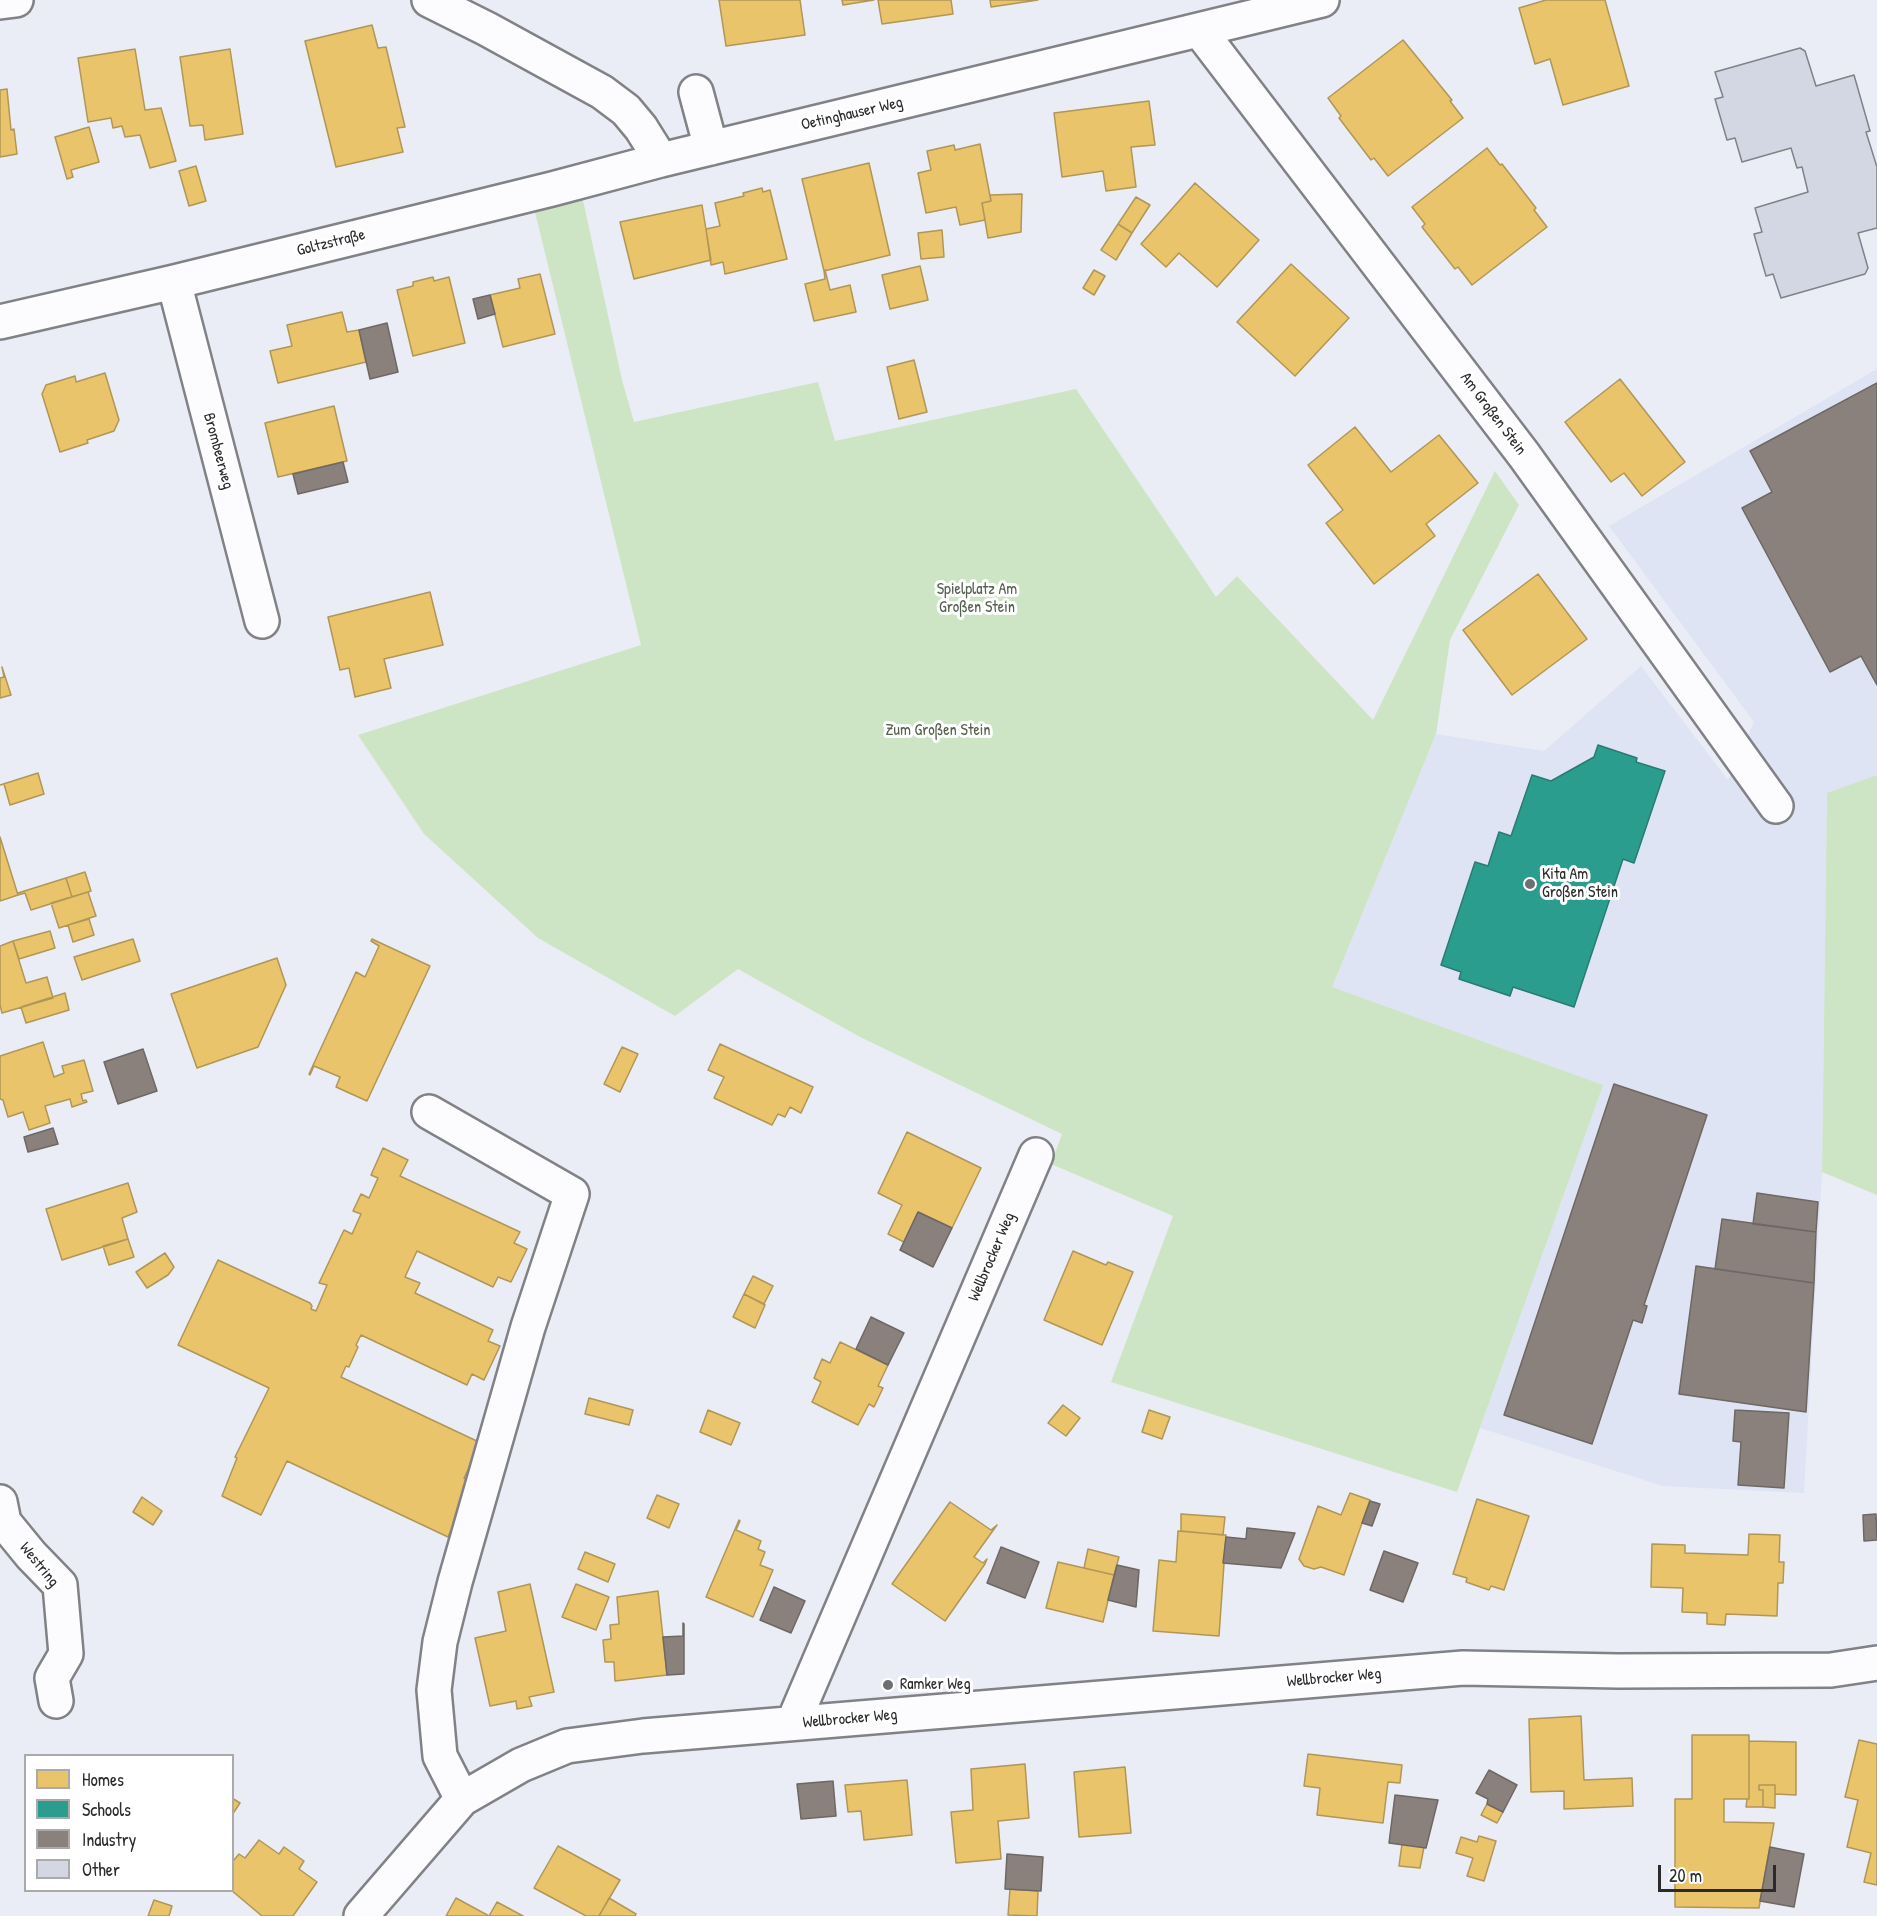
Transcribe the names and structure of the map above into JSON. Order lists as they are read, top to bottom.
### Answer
{
  "streets": {
    "street": [
      "Oetinghauser Weg",
      "Goltzstraße",
      "Am Großen Stein",
      "Brombeerweg",
      "Wellbrocker Weg",
      "Westring"
    ]
  },
  "crossings": [
    ["Oetinghauser Weg", "Goltzstraße"],
    ["Oetinghauser Weg", "Am Großen Stein"],
    ["Goltzstraße", "Brombeerweg"]
  ],
  "parks": ["Spielplatz Am Großen Stein", "Zum Großen Stein"],
  "places": ["Kita Am Großen Stein", "Ramker Weg"],
  "legend": [
    "Homes",
    "Schools",
    "Industry",
    "Other"
  ],
  "scale_bar": "20 m"
}
